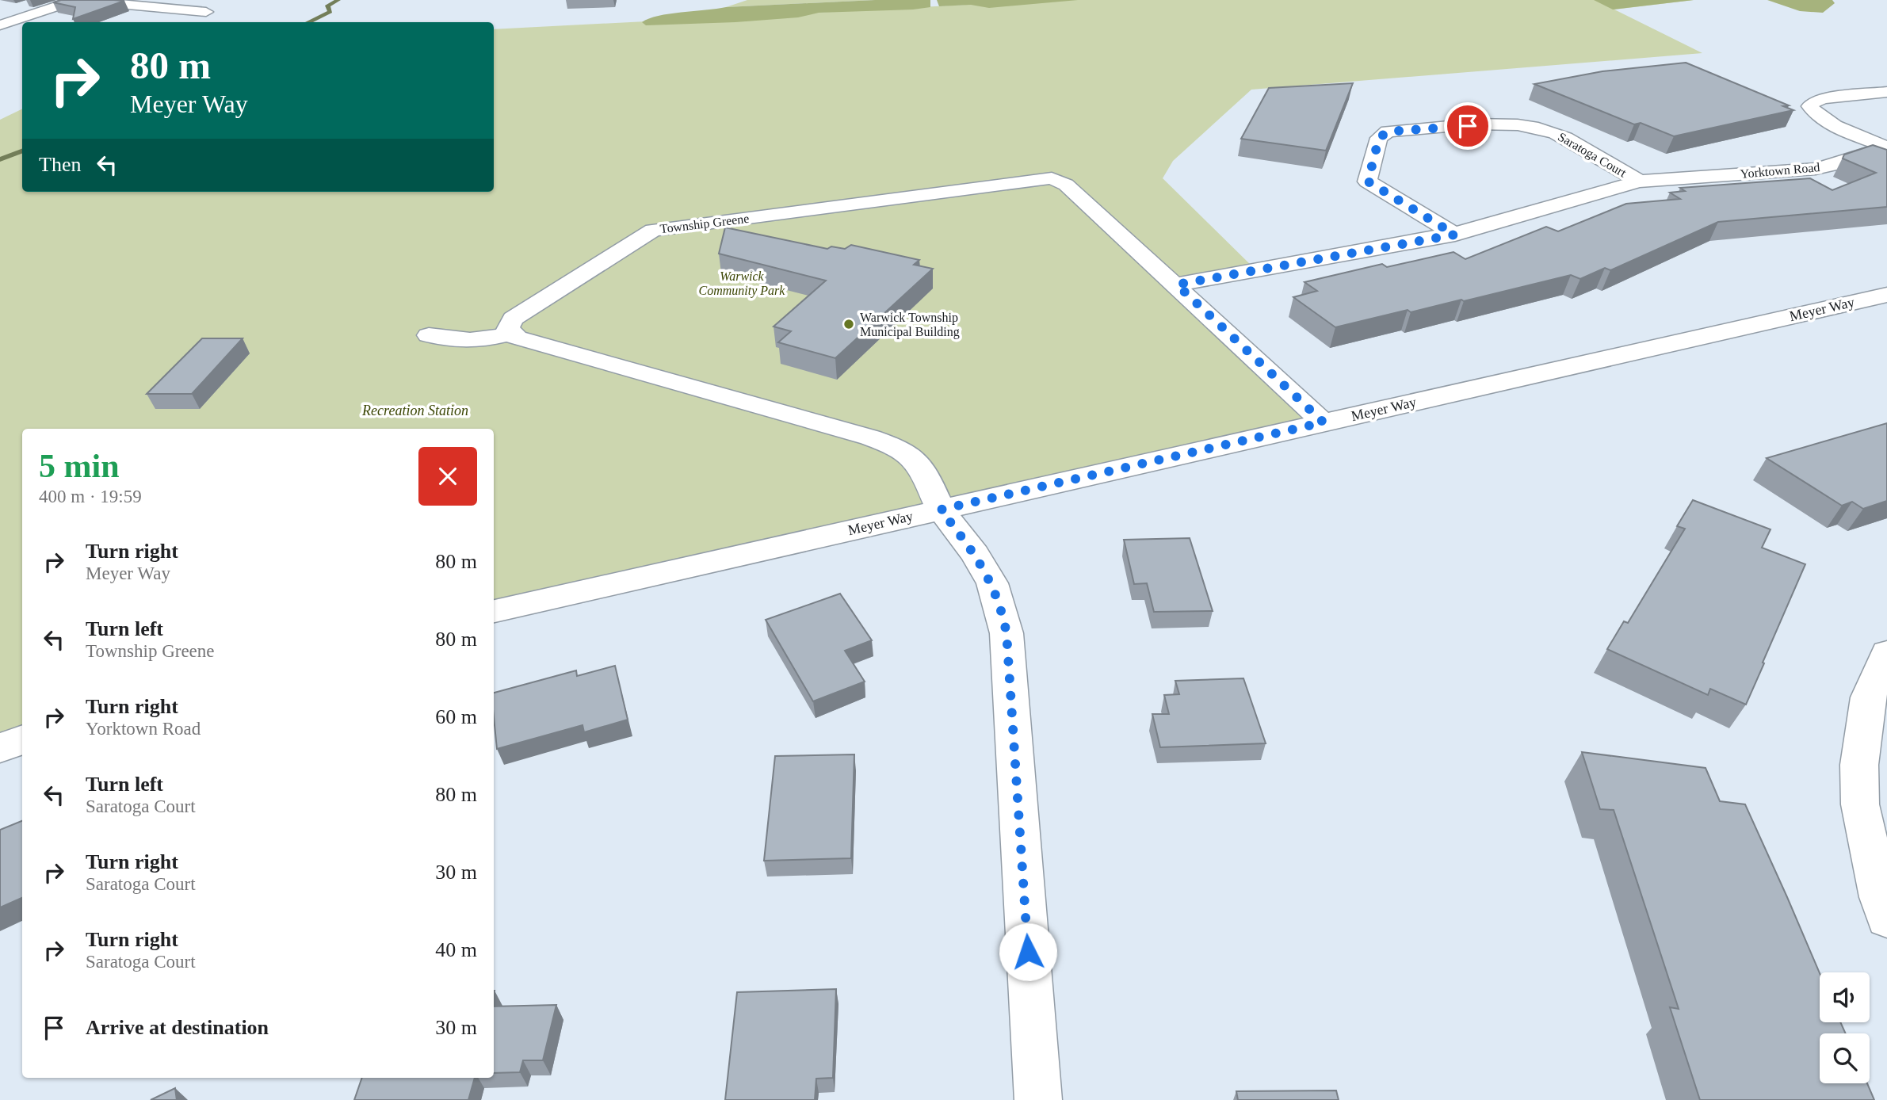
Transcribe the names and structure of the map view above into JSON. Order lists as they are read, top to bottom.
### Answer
{
  "streets": {
    "street": [
      "Saratoga Court",
      "Yorktown Road",
      "Township Greene",
      "Meyer Way"
    ]
  },
  "crossings": [
    ["Saratoga Court", "Yorktown Road"],
    ["Township Greene", "Meyer Way"]
  ],
  "parks": ["Warwick Community Park", "Recreation Station"],
  "places": ["Warwick Township Municipal Building"],
  "page": {
    "turn": ["80 m", "Meyer Way"],
    "then": "Then",
    "heading": ["5 min", "400 m · 19:59"],
    "list": [
      {
        "name": "Turn right",
        "note": "Meyer Way",
        "value": "80 m"
      },
      {
        "name": "Turn left",
        "note": "Township Greene",
        "value": "80 m"
      },
      {
        "name": "Turn right",
        "note": "Yorktown Road",
        "value": "60 m"
      },
      {
        "name": "Turn left",
        "note": "Saratoga Court",
        "value": "80 m"
      },
      {
        "name": "Turn right",
        "note": "Saratoga Court",
        "value": "30 m"
      },
      {
        "name": "Turn right",
        "note": "Saratoga Court",
        "value": "40 m"
      },
      {
        "name": "Arrive at destination",
        "value": "30 m"
      }
    ]
  }
}
